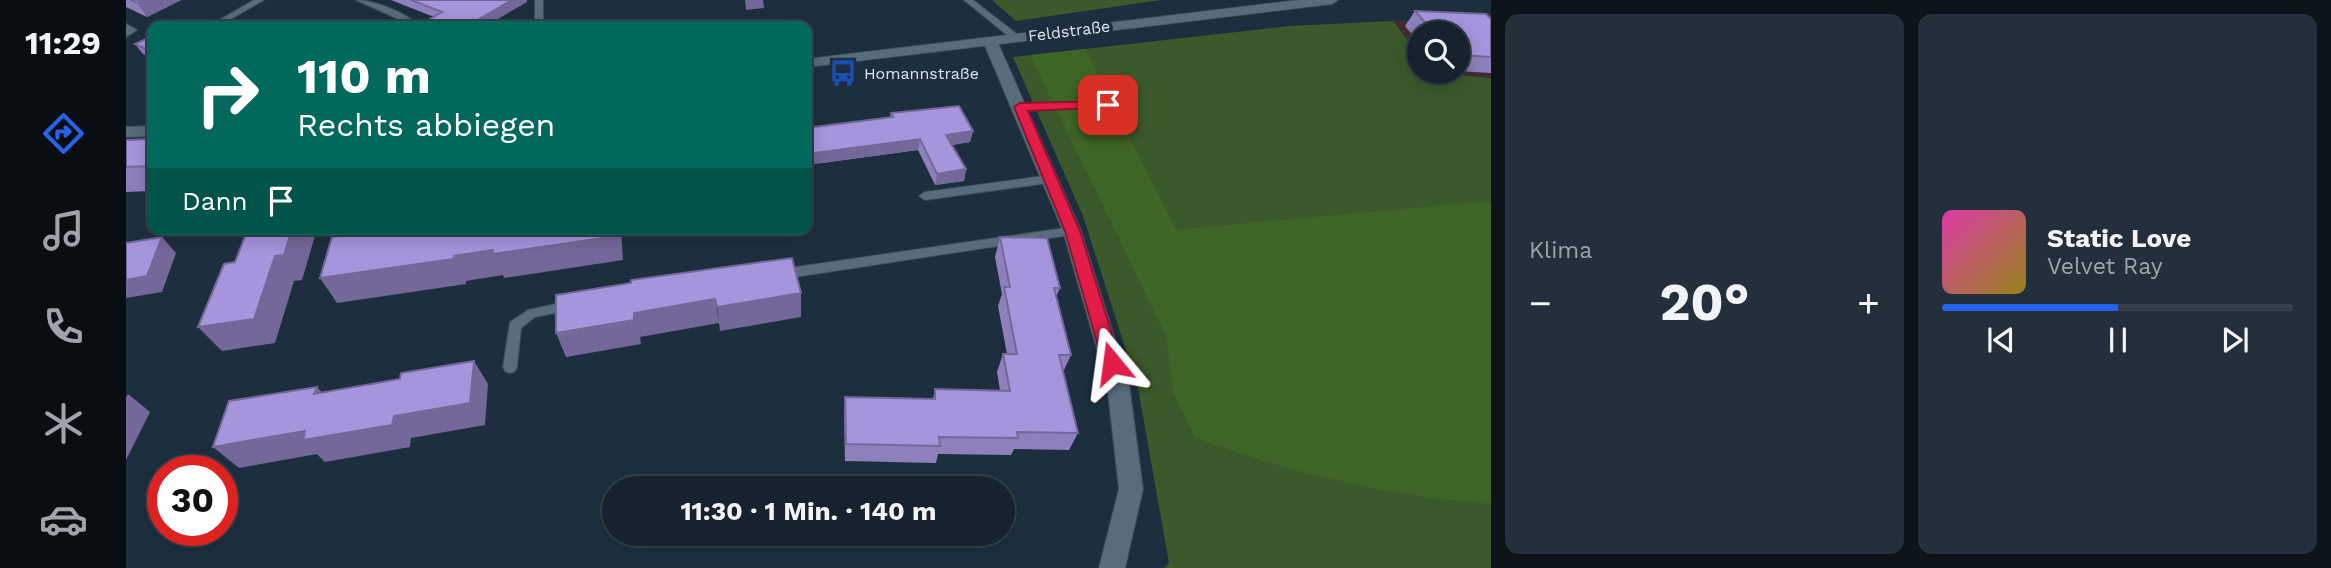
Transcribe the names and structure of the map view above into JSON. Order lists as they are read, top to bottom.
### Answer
{
  "streets": {
    "street": ["Feldstraße"]
  },
  "places": {
    "bus stop": ["Homannstraße"]
  },
  "page": {
    "tabs": "11:29",
    "tile": "Klima",
    "turn": ["110 m", "Rechts abbiegen"],
    "then": "Dann",
    "song": ["Static Love", "Velvet Ray"],
    "heat": ["−", "20°", "+"],
    "limit": "30",
    "trip": "11:30 · 1 Min. · 140 m"
  }
}
